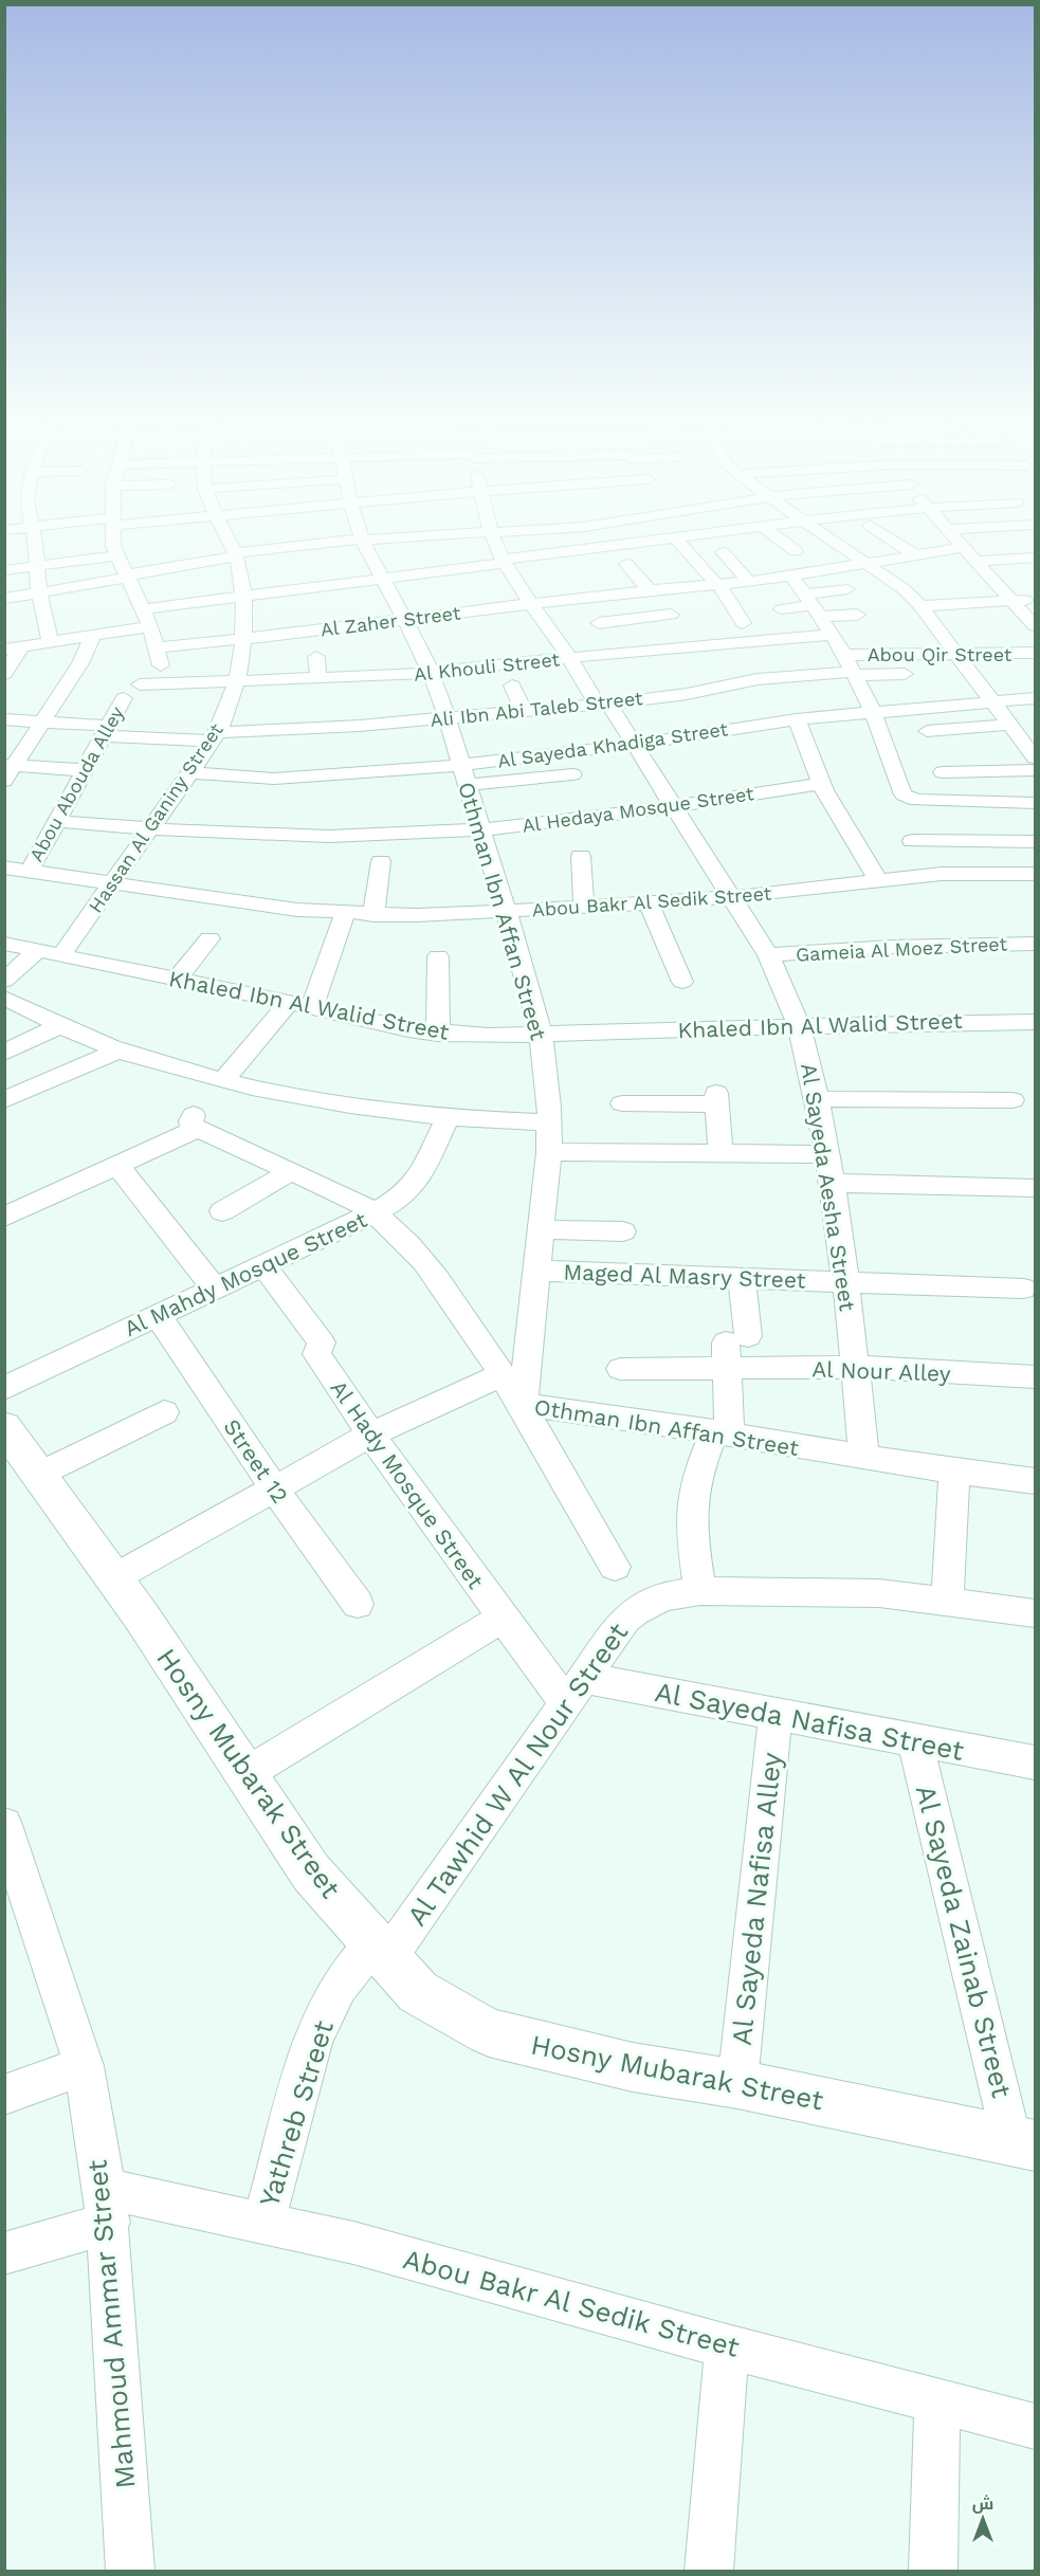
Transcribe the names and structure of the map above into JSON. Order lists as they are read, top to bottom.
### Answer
{
  "streets": {
    "street": [
      "Al Zaher Street",
      "Abou Qir Street",
      "Al Khouli Street",
      "Ali Ibn Abi Taleb Street",
      "Al Sayeda Khadiga Street",
      "Abou Abouda Alley",
      "Al Hedaya Mosque Street",
      "Hassan Al Ganiny Street",
      "Abou Bakr Al Sedik Street",
      "Othman Ibn Affan Street",
      "Gameia Al Moez Street",
      "Khaled Ibn Al Walid Street",
      "Al Sayeda Aesha Street",
      "Al Mahdy Mosque Street",
      "Maged Al Masry Street",
      "Al Nour Alley",
      "Street 12",
      "Al Hady Mosque Street",
      "Al Sayeda Nafisa Street",
      "Hosny Mubarak Street",
      "Al Tawhid W Al Nour Street",
      "Al Sayeda Nafisa Alley",
      "Al Sayeda Zainab Street",
      "Yathreb Street",
      "Mahmoud Ammar Street"
    ]
  },
  "crossings": [
    ["Al Zaher Street", "Hassan Al Ganiny Street"],
    ["Al Zaher Street", "Othman Ibn Affan Street"],
    ["Al Zaher Street", "Al Sayeda Aesha Street"],
    ["Al Khouli Street", "Hassan Al Ganiny Street"],
    ["Al Khouli Street", "Othman Ibn Affan Street"],
    ["Al Khouli Street", "Al Sayeda Aesha Street"],
    ["Ali Ibn Abi Taleb Street", "Abou Abouda Alley"],
    ["Ali Ibn Abi Taleb Street", "Hassan Al Ganiny Street"],
    ["Ali Ibn Abi Taleb Street", "Othman Ibn Affan Street"],
    ["Ali Ibn Abi Taleb Street", "Al Sayeda Aesha Street"],
    ["Al Sayeda Khadiga Street", "Hassan Al Ganiny Street"],
    ["Al Sayeda Khadiga Street", "Othman Ibn Affan Street"],
    ["Al Sayeda Khadiga Street", "Al Sayeda Aesha Street"],
    ["Abou Abouda Alley", "Al Hedaya Mosque Street"],
    ["Abou Abouda Alley", "Abou Bakr Al Sedik Street"],
    ["Al Hedaya Mosque Street", "Hassan Al Ganiny Street"],
    ["Al Hedaya Mosque Street", "Othman Ibn Affan Street"],
    ["Al Hedaya Mosque Street", "Al Sayeda Aesha Street"],
    ["Hassan Al Ganiny Street", "Abou Bakr Al Sedik Street"],
    ["Hassan Al Ganiny Street", "Khaled Ibn Al Walid Street"],
    ["Abou Bakr Al Sedik Street", "Othman Ibn Affan Street"],
    ["Abou Bakr Al Sedik Street", "Al Sayeda Aesha Street"],
    ["Abou Bakr Al Sedik Street", "Yathreb Street"],
    ["Abou Bakr Al Sedik Street", "Mahmoud Ammar Street"],
    ["Othman Ibn Affan Street", "Khaled Ibn Al Walid Street"],
    ["Othman Ibn Affan Street", "Al Sayeda Aesha Street"],
    ["Othman Ibn Affan Street", "Maged Al Masry Street"],
    ["Gameia Al Moez Street", "Al Sayeda Aesha Street"],
    ["Khaled Ibn Al Walid Street", "Al Sayeda Aesha Street"],
    ["Al Sayeda Aesha Street", "Maged Al Masry Street"],
    ["Al Sayeda Aesha Street", "Al Nour Alley"],
    ["Al Mahdy Mosque Street", "Street 12"],
    ["Al Mahdy Mosque Street", "Al Hady Mosque Street"],
    ["Al Hady Mosque Street", "Al Sayeda Nafisa Street"],
    ["Al Hady Mosque Street", "Al Tawhid W Al Nour Street"],
    ["Al Sayeda Nafisa Street", "Al Tawhid W Al Nour Street"],
    ["Al Sayeda Nafisa Street", "Al Sayeda Nafisa Alley"],
    ["Al Sayeda Nafisa Street", "Al Sayeda Zainab Street"],
    ["Hosny Mubarak Street", "Al Tawhid W Al Nour Street"],
    ["Hosny Mubarak Street", "Al Sayeda Nafisa Alley"],
    ["Hosny Mubarak Street", "Al Sayeda Zainab Street"],
    ["Hosny Mubarak Street", "Yathreb Street"],
    ["Al Tawhid W Al Nour Street", "Yathreb Street"]
  ],
  "north": "top"
}
